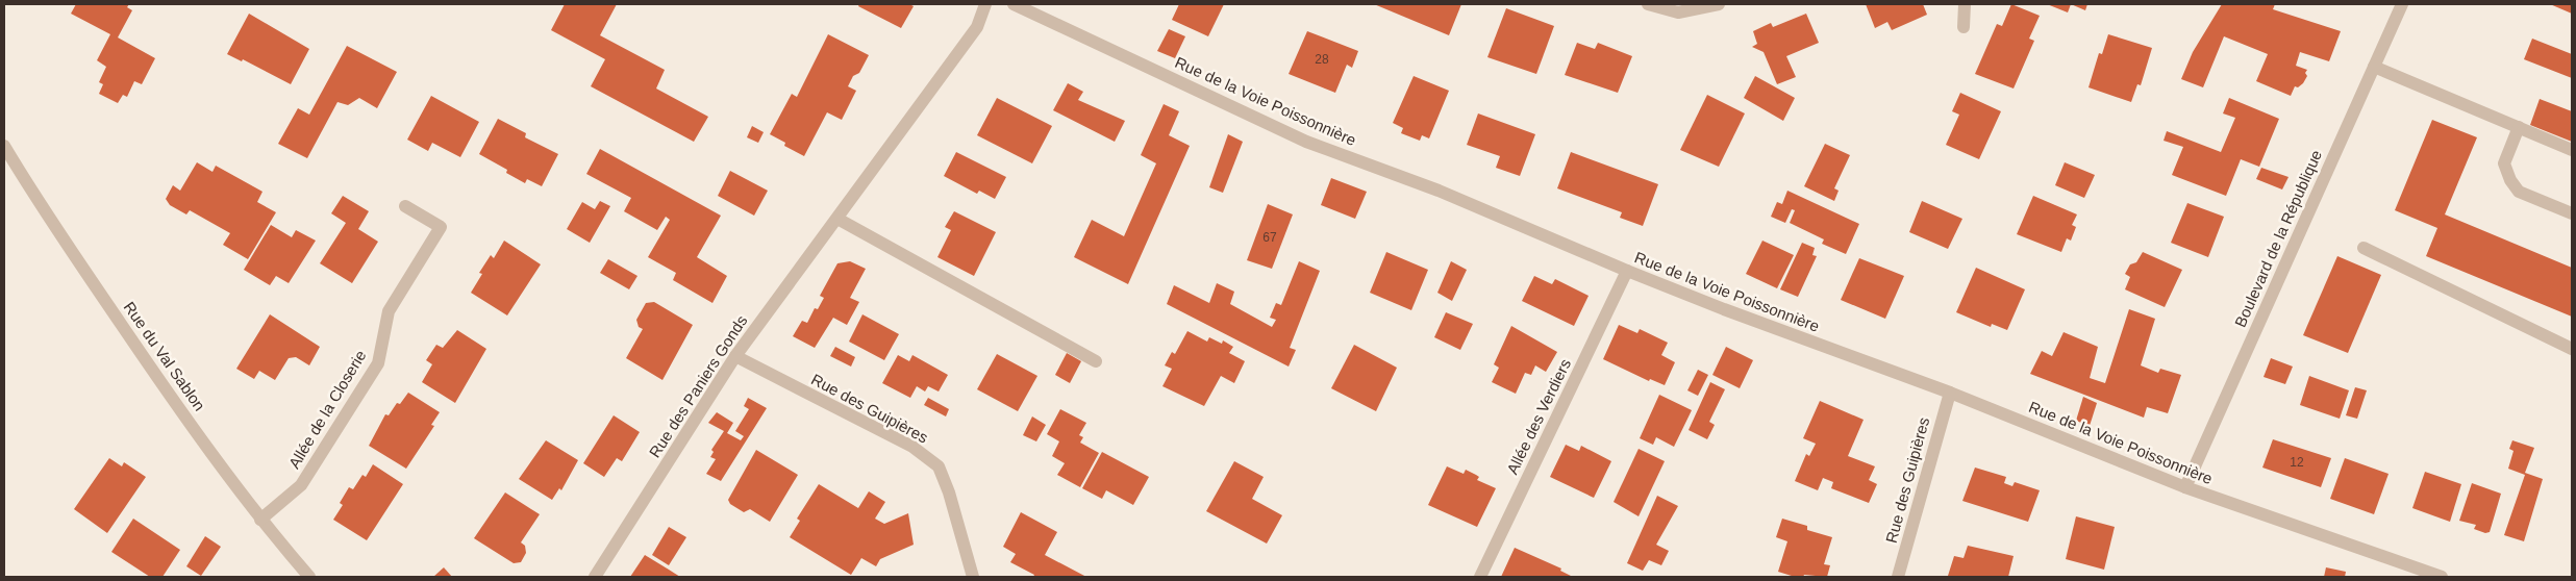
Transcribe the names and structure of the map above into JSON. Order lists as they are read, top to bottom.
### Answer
{
  "streets": {
    "street": [
      "Rue de la Voie Poissonnière",
      "Boulevard de la République",
      "Rue du Val Sablon",
      "Rue des Paniers Gonds",
      "Rue des Guipières",
      "Allée de la Closerie",
      "Allée des Verdiers"
    ]
  },
  "crossings": [
    ["Rue de la Voie Poissonnière", "Boulevard de la République"],
    ["Rue de la Voie Poissonnière", "Rue des Guipières"],
    ["Rue de la Voie Poissonnière", "Allée des Verdiers"],
    ["Rue du Val Sablon", "Allée de la Closerie"],
    ["Rue des Paniers Gonds", "Rue des Guipières"]
  ],
  "house_numbers": ["28", "67", "12"]
}
